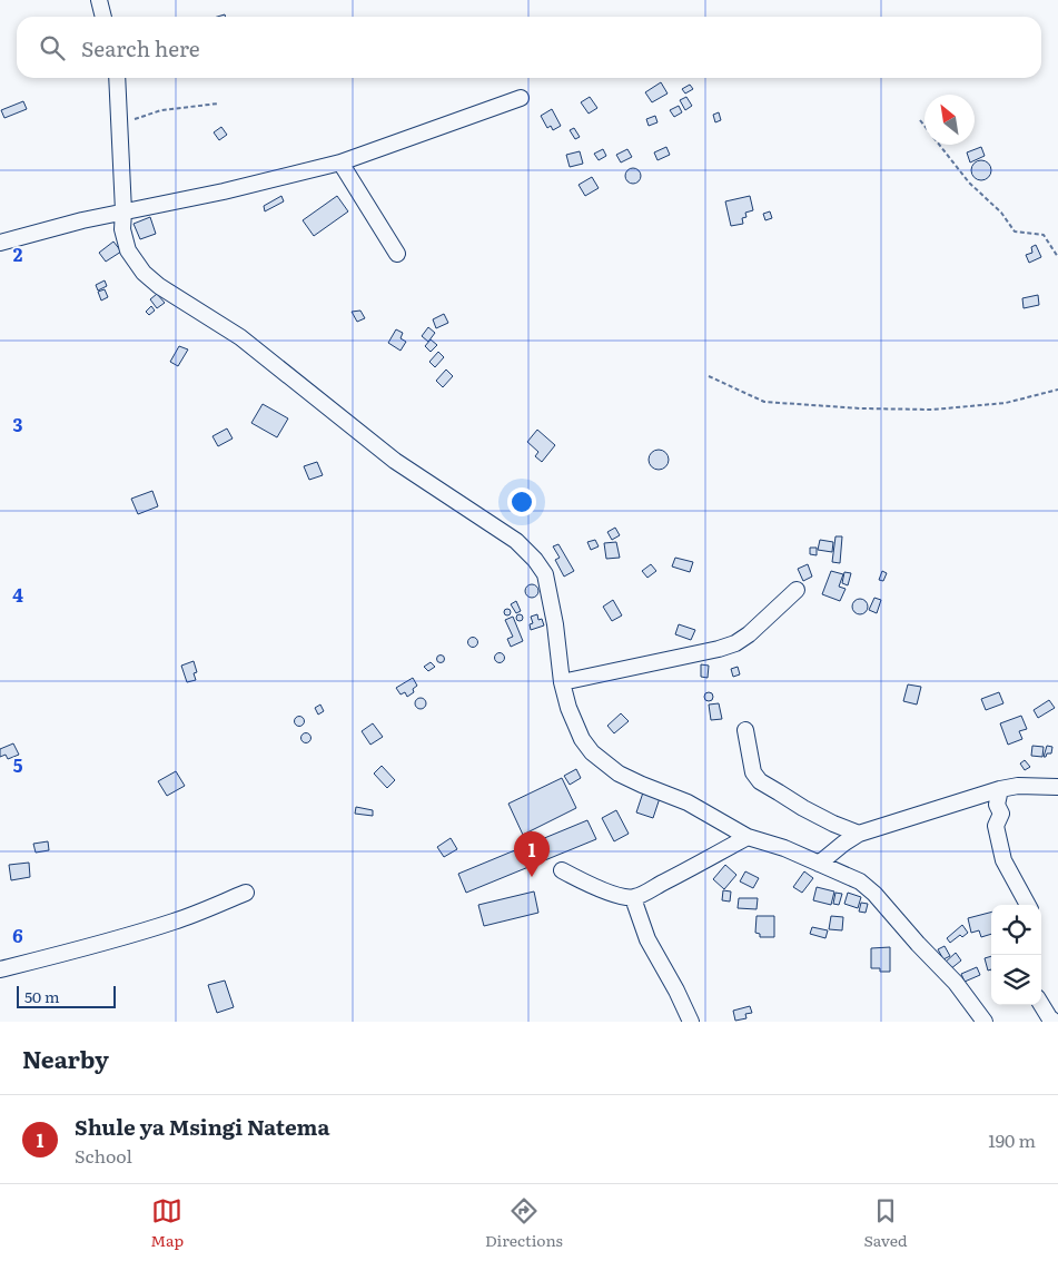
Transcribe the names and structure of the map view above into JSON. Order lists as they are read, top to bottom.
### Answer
{
  "scale_bar": "50 m",
  "north": "top left",
  "page": {
    "search": "Search here",
    "pins": "1",
    "scale": "50 m",
    "heading": "Nearby",
    "list": [
      {
        "mark": "1",
        "name": "Shule ya Msingi Natema",
        "note": "School",
        "value": "190 m"
      }
    ],
    "nav": ["Map", "Directions", "Saved"]
  },
  "grid": {
    "rows": [
      "2",
      "3",
      "4",
      "5",
      "6"
    ]
  }
}
